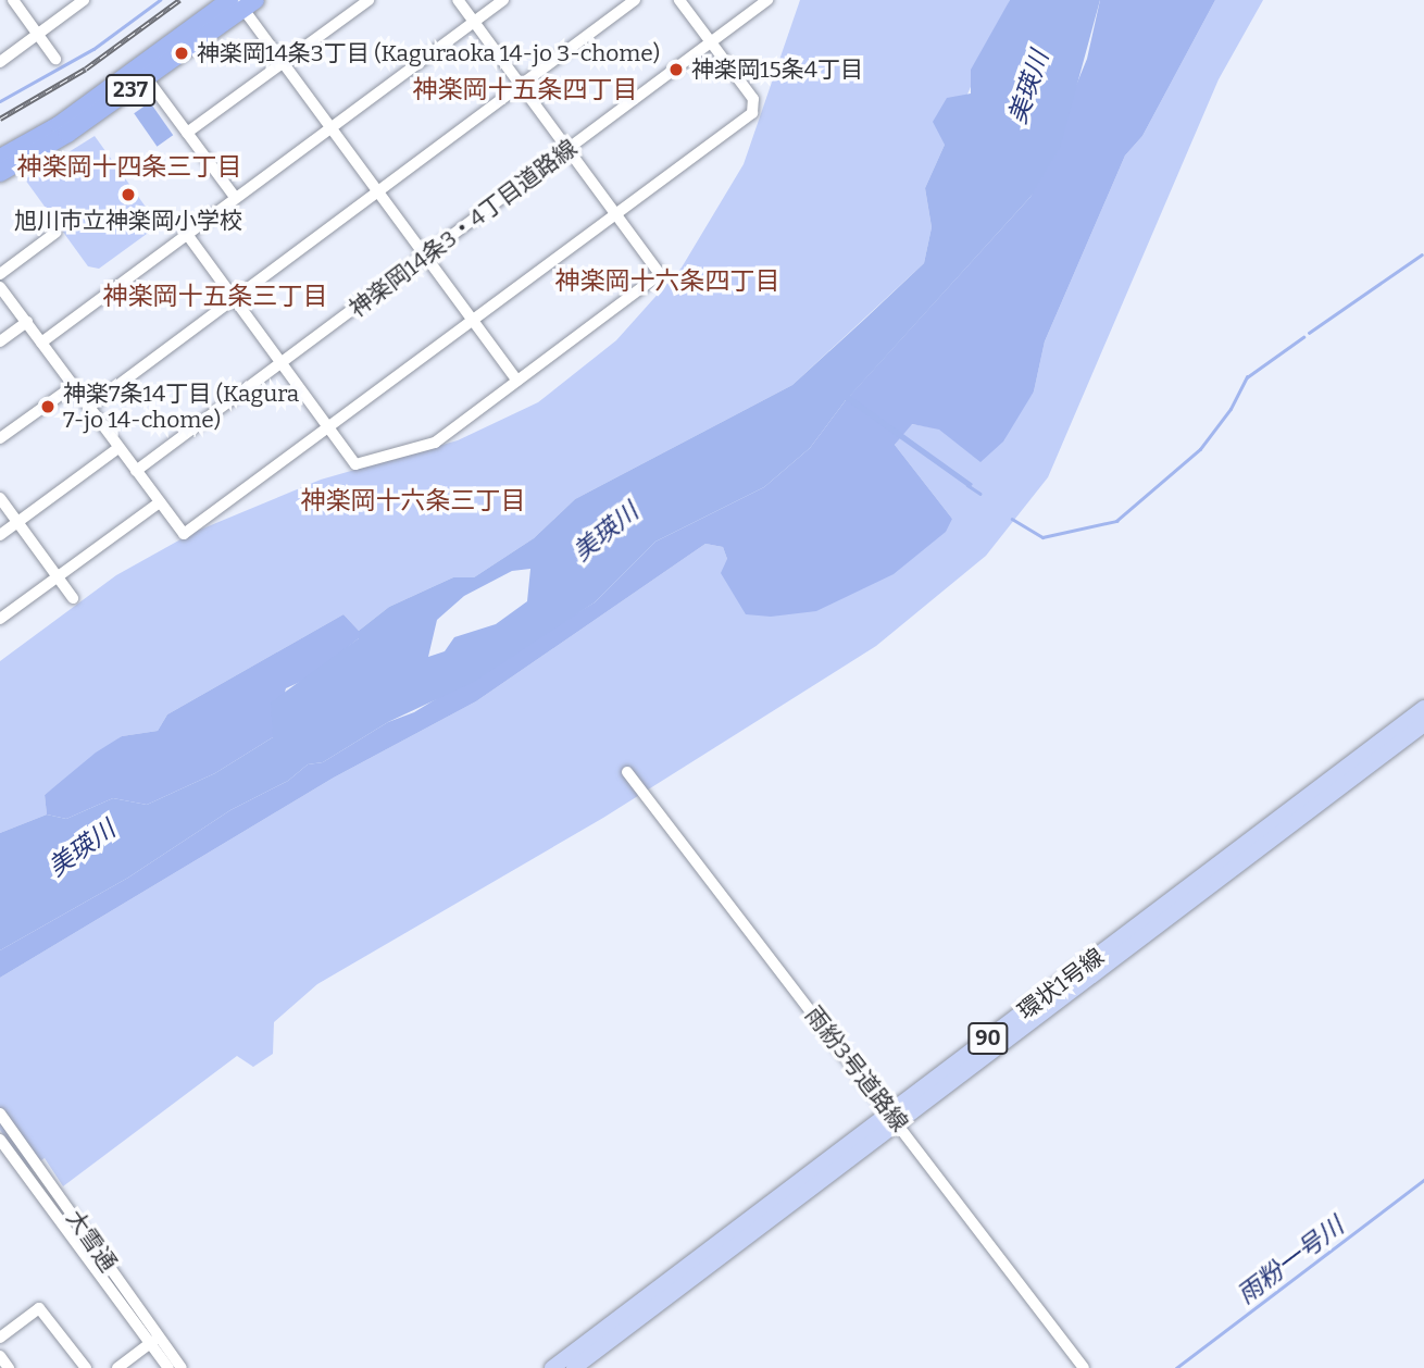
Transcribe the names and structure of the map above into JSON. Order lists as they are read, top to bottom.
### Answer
{
  "streets": {
    "highway": ["237"],
    "main road": ["環状1号線", "90"],
    "street": ["神楽岡14条3・4丁目道路線", "雨紛3号道路線", "大雪通"]
  },
  "crossings": [
    ["環状1号線", "雨紛3号道路線"]
  ],
  "districts": [
    "神楽岡十五条四丁目",
    "神楽岡十四条三丁目",
    "神楽岡十六条四丁目",
    "神楽岡十五条三丁目",
    "神楽岡十六条三丁目"
  ],
  "water": ["美瑛川", "雨粉一号川"],
  "places": [
    "神楽岡14条3丁目 (Kaguraoka 14-jo 3-chome)",
    "神楽岡15条4丁目",
    "旭川市立神楽岡小学校",
    "神楽7条14丁目 (Kagura 7-jo 14-chome)"
  ]
}
